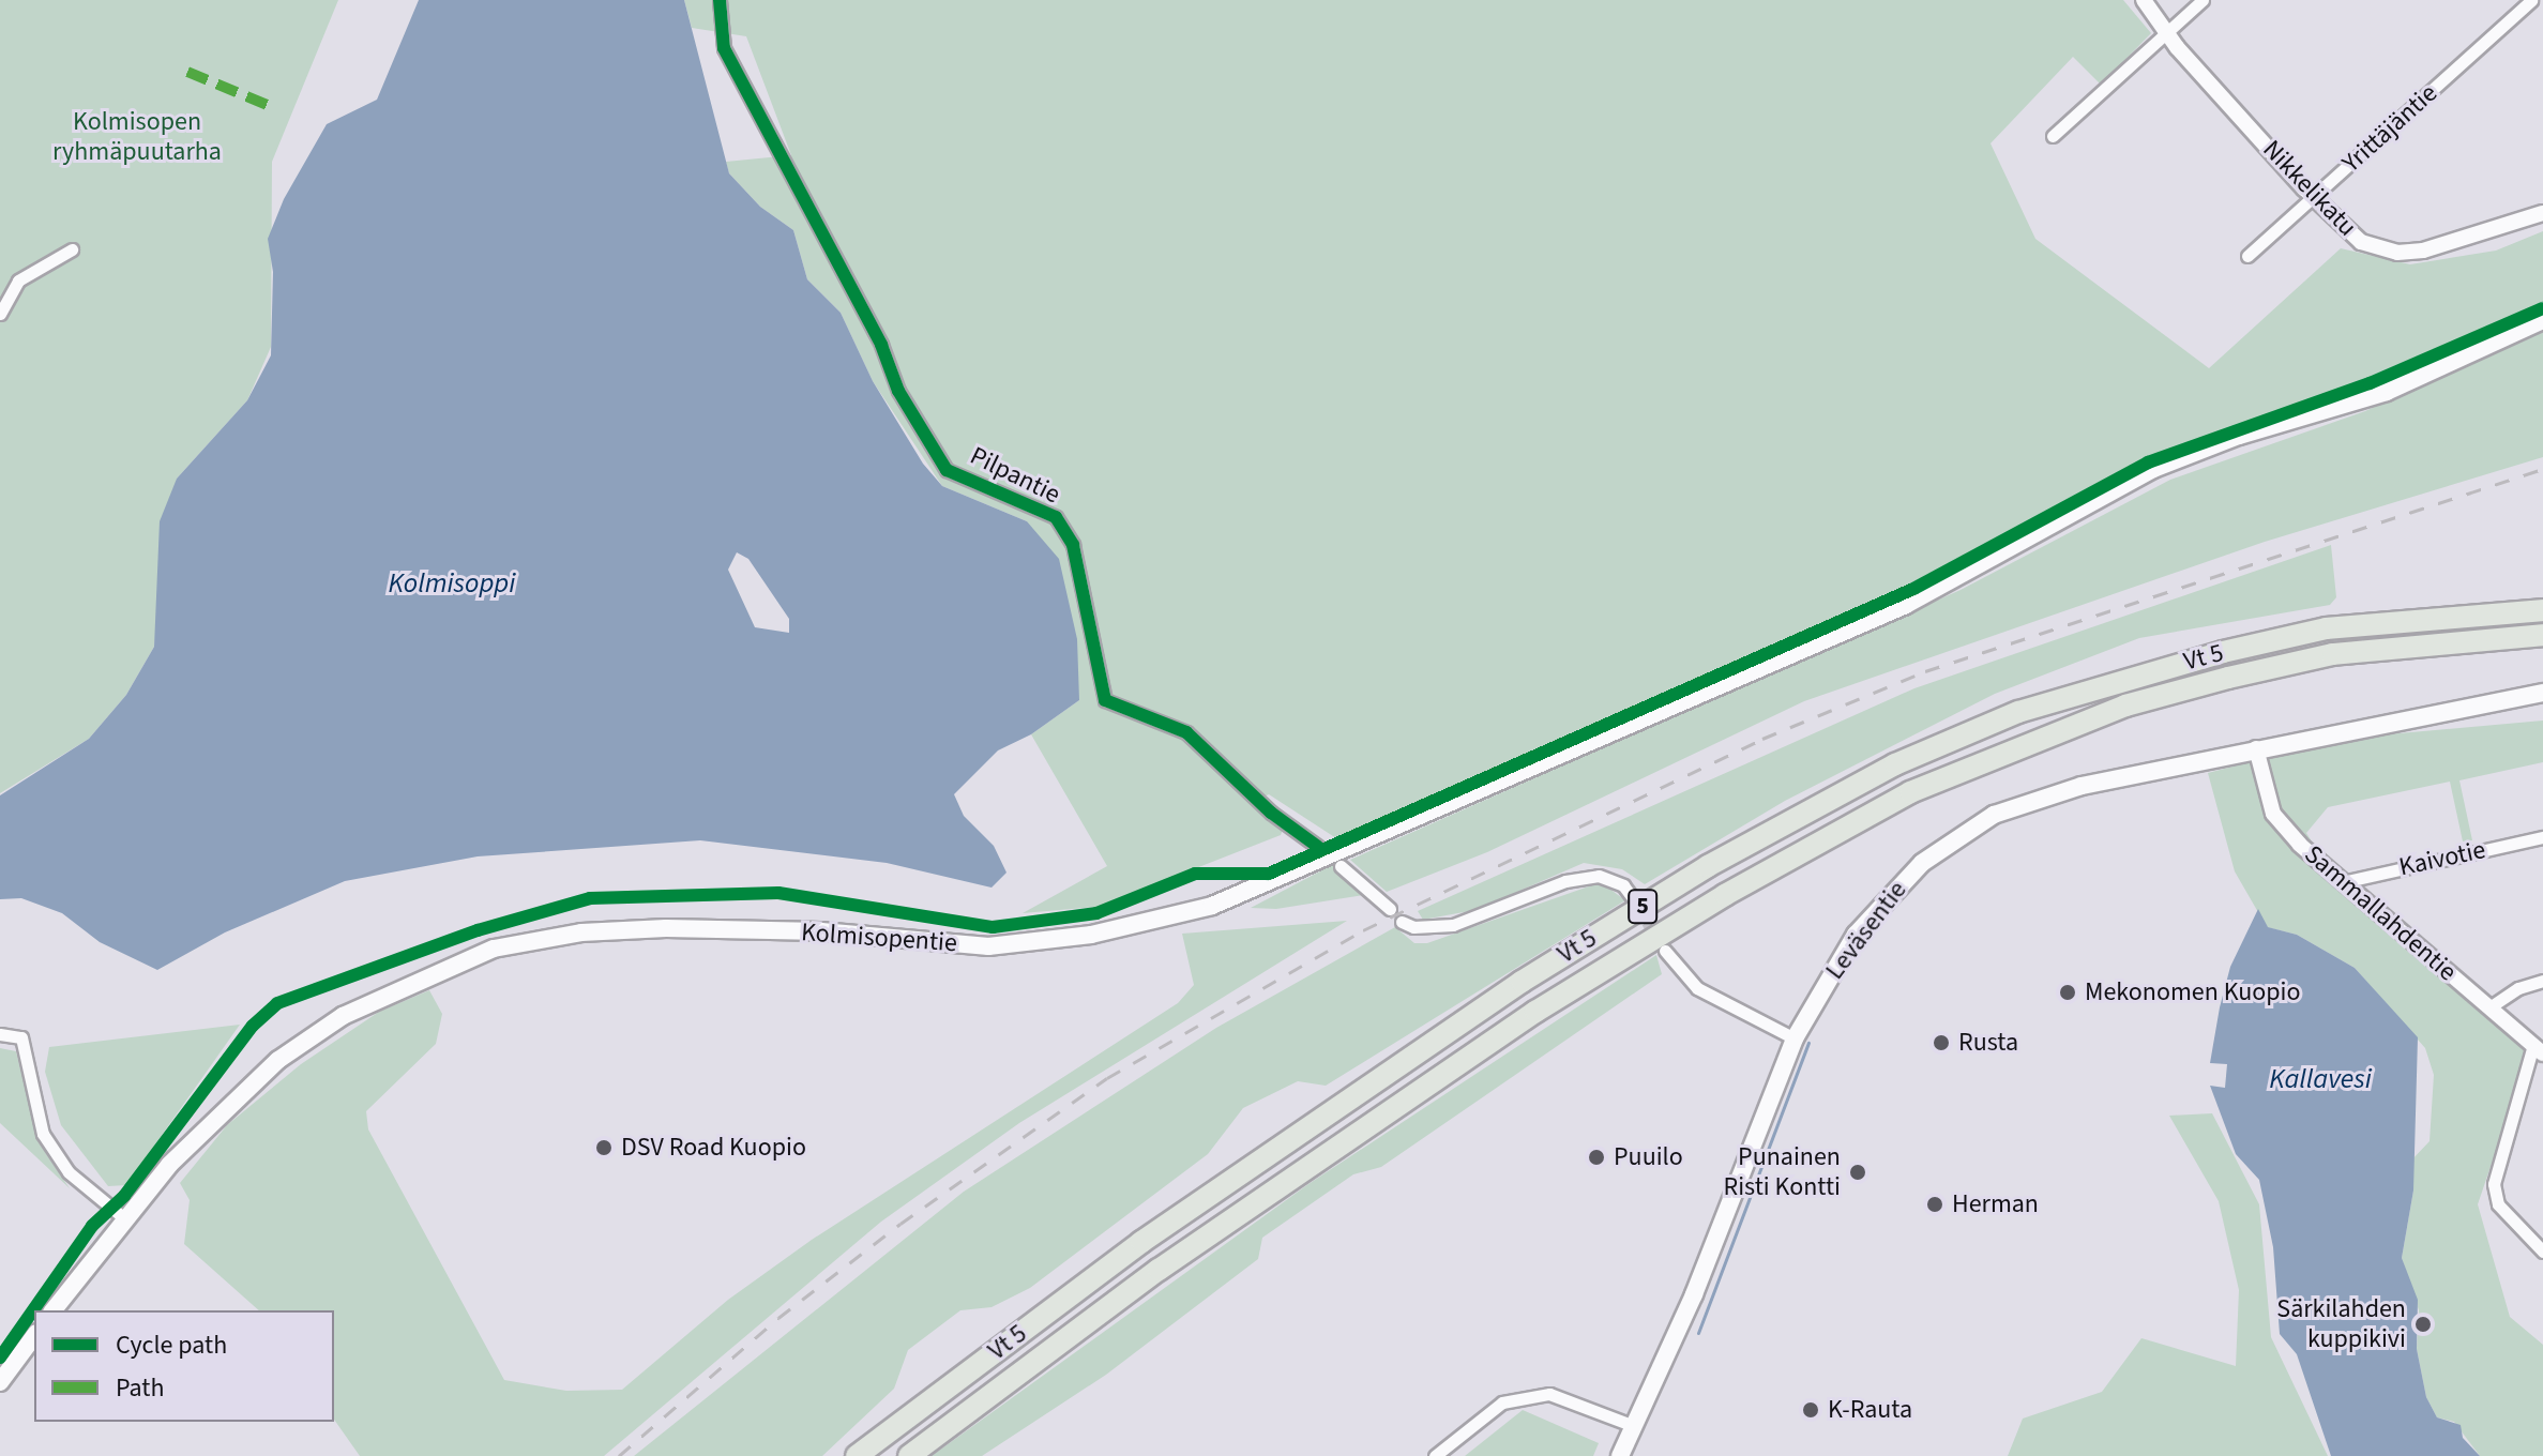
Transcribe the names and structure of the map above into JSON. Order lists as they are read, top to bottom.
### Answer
{
  "streets": {
    "highway": ["Vt 5", "5"],
    "main road": ["Leväsentie", "Kolmisopentie"],
    "street": [
      "Yrittäjäntie",
      "Nikkelikatu",
      "Pilpantie",
      "Kaivotie",
      "Sammallahdentie"
    ]
  },
  "crossings": [
    ["Yrittäjäntie", "Nikkelikatu"],
    ["Kaivotie", "Sammallahdentie"],
    ["Sammallahdentie", "Leväsentie"]
  ],
  "water": ["Kolmisoppi", "Kallavesi"],
  "parks": ["Kolmisopen ryhmäpuutarha"],
  "places": [
    "Mekonomen Kuopio",
    "Rusta",
    "DSV Road Kuopio",
    "Puuilo",
    "Punainen Risti Kontti",
    "Herman",
    "Särkilahden kuppikivi",
    "K-Rauta"
  ],
  "legend": ["Cycle path", "Path"]
}
